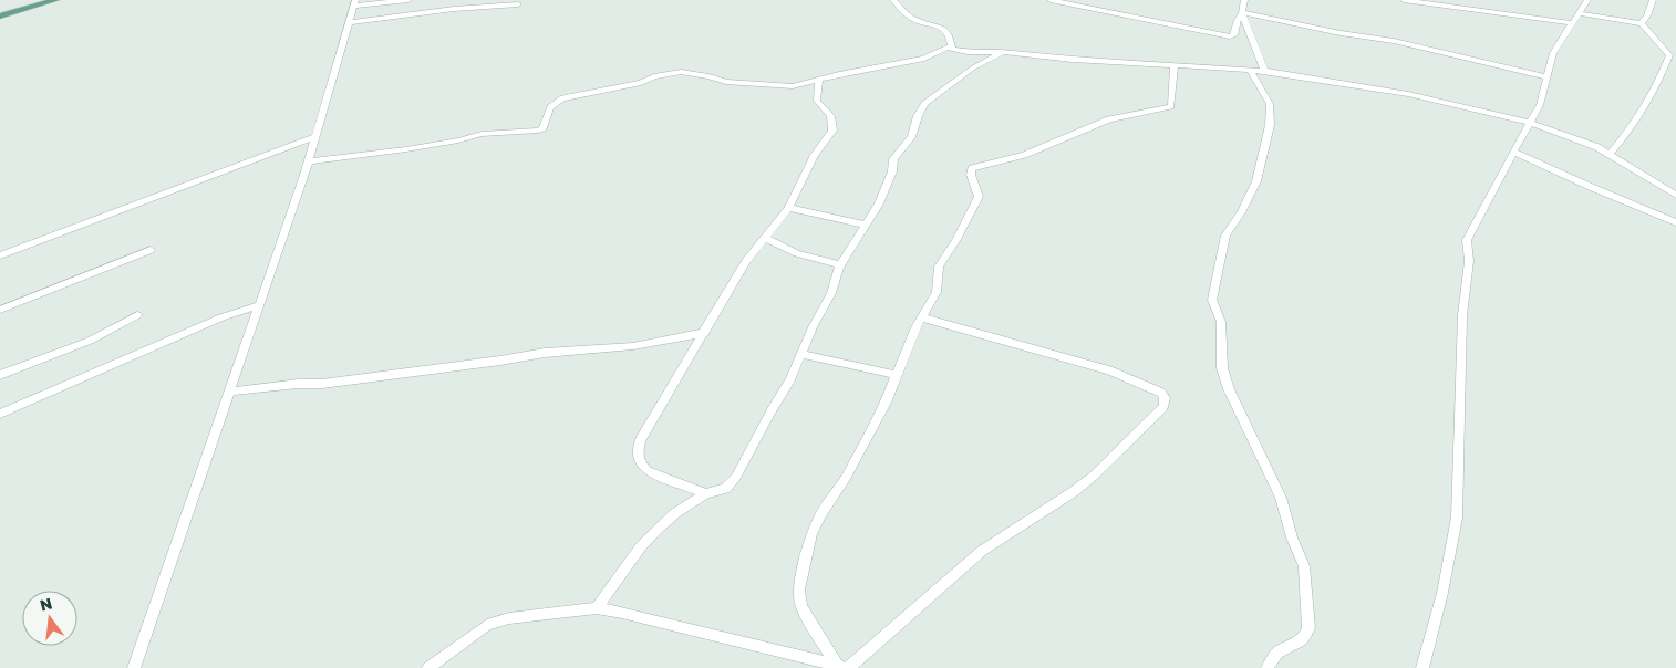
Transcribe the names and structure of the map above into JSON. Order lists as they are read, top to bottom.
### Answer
{
  "north": "top"
}
